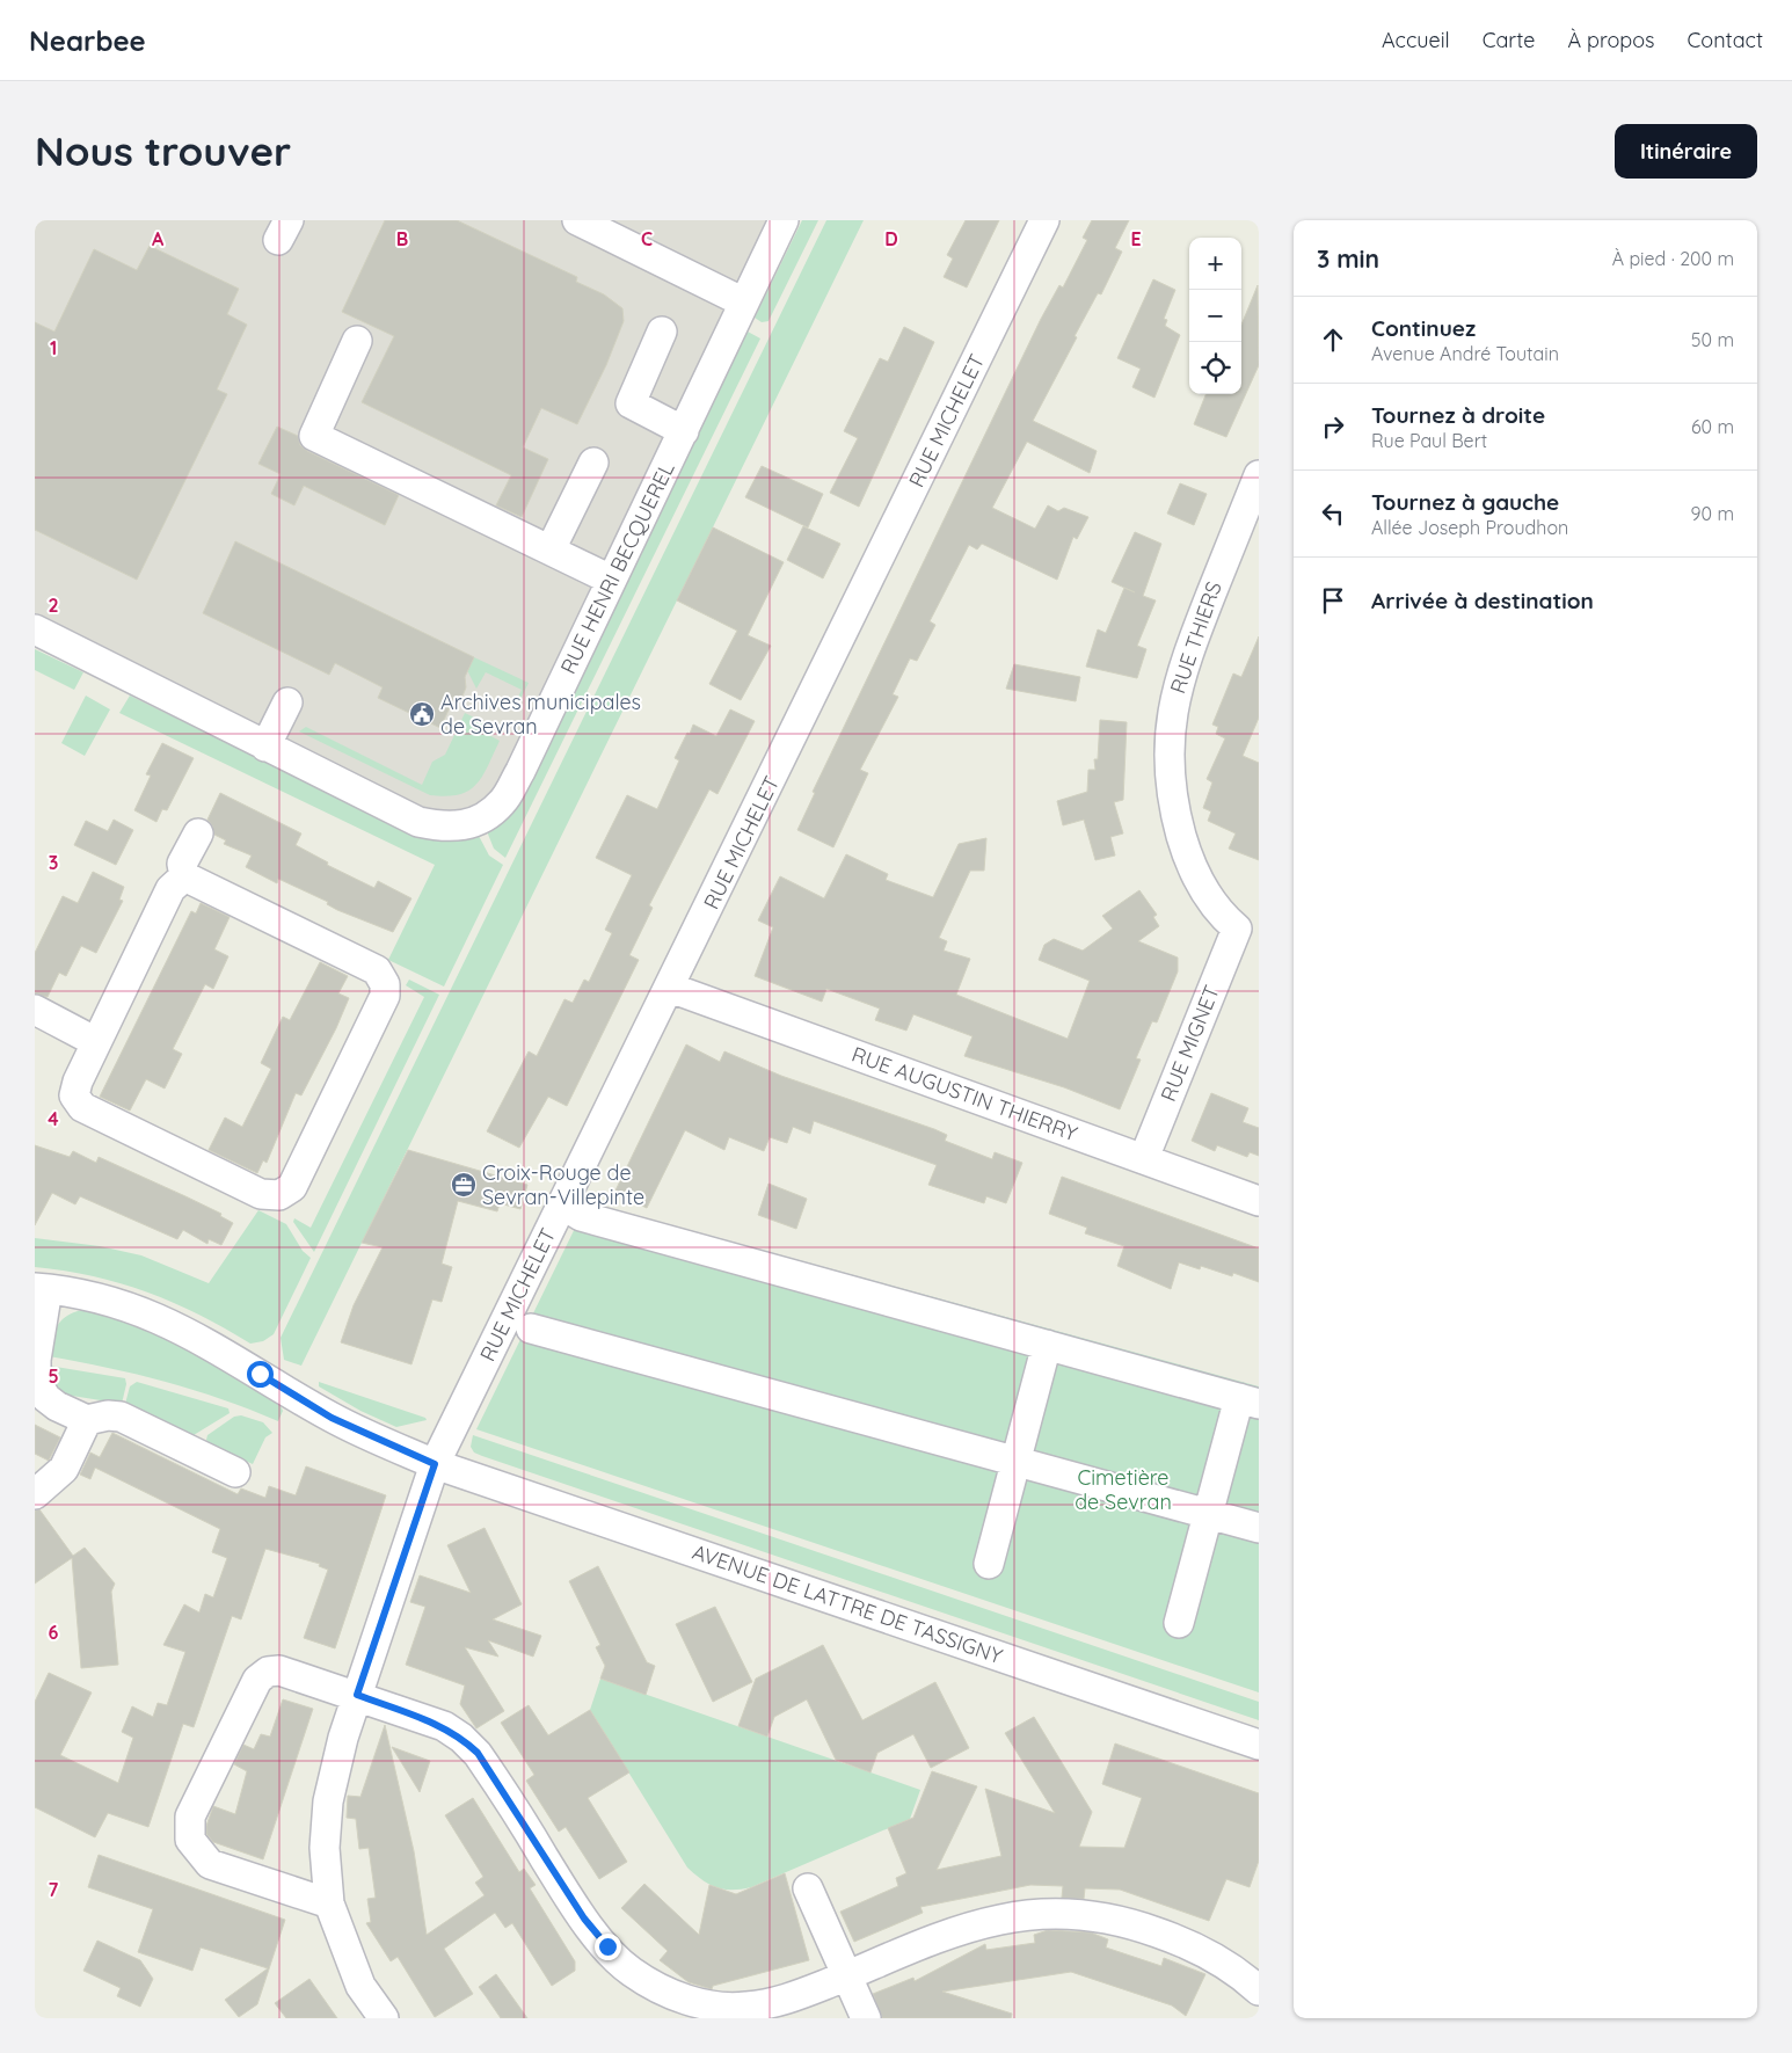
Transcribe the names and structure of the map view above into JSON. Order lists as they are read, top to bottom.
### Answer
{
  "streets": {
    "street": [
      "RUE MICHELET",
      "RUE HENRI BECQUEREL",
      "RUE THIERS",
      "RUE MIGNET",
      "RUE AUGUSTIN THIERRY",
      "AVENUE DE LATTRE DE TASSIGNY"
    ]
  },
  "crossings": [
    ["RUE MICHELET", "RUE AUGUSTIN THIERRY"],
    ["RUE MICHELET", "AVENUE DE LATTRE DE TASSIGNY"],
    ["RUE THIERS", "RUE MIGNET"],
    ["RUE MIGNET", "RUE AUGUSTIN THIERRY"]
  ],
  "parks": ["Cimetière de Sevran"],
  "places": {
    "public building": ["Archives municipales de Sevran"],
    "office": ["Croix-Rouge de Sevran-Villepinte"]
  },
  "page": {
    "header": "Nearbee",
    "nav": [
      "Accueil",
      "Carte",
      "À propos",
      "Contact"
    ],
    "buttons": "Itinéraire",
    "title": "Nous trouver",
    "heading": ["3 min", "À pied · 200 m"],
    "map_buttons": ["+", "−"],
    "list": [
      ["Continuez", "Avenue André Toutain", "50 m"],
      ["Tournez à droite", "Rue Paul Bert", "60 m"],
      ["Tournez à gauche", "Allée Joseph Proudhon", "90 m"],
      "Arrivée à destination"
    ]
  },
  "grid": {
    "columns": [
      "A",
      "B",
      "C",
      "D",
      "E"
    ],
    "rows": [
      "1",
      "2",
      "3",
      "4",
      "5",
      "6",
      "7"
    ]
  }
}
